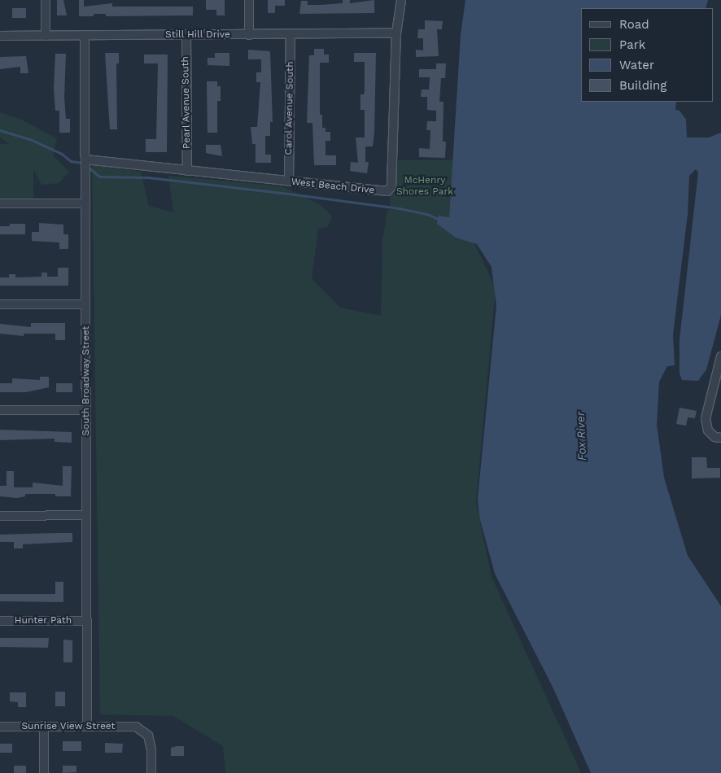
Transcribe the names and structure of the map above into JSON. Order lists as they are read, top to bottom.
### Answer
{
  "streets": {
    "street": [
      "Still Hill Drive",
      "Pearl Avenue South",
      "Carol Avenue South",
      "West Beach Drive",
      "South Broadway Street",
      "Hunter Path",
      "Sunrise View Street"
    ]
  },
  "crossings": [
    ["Still Hill Drive", "Pearl Avenue South"],
    ["Still Hill Drive", "Carol Avenue South"],
    ["Still Hill Drive", "West Beach Drive"],
    ["Still Hill Drive", "South Broadway Street"],
    ["Pearl Avenue South", "West Beach Drive"],
    ["Carol Avenue South", "West Beach Drive"],
    ["West Beach Drive", "South Broadway Street"],
    ["South Broadway Street", "Hunter Path"],
    ["South Broadway Street", "Sunrise View Street"]
  ],
  "water": ["Fox River"],
  "parks": ["McHenry Shores Park"],
  "legend": [
    "Road",
    "Park",
    "Water",
    "Building"
  ]
}
